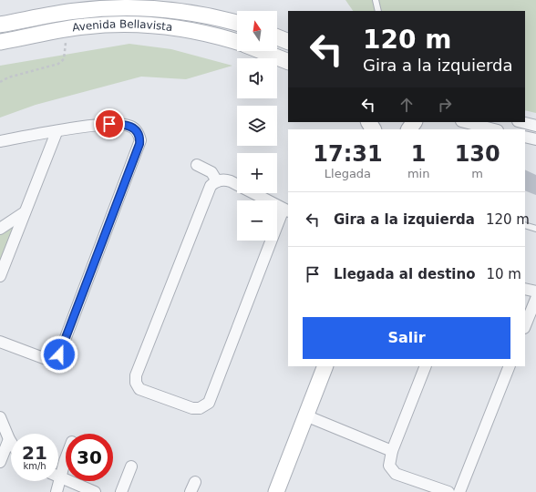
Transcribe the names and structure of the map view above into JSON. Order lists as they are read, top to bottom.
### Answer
{
  "streets": {
    "street": ["Avenida Bellavista"]
  },
  "north": "top",
  "page": {
    "map_buttons": ["+", "−"],
    "turn": ["120 m", "Gira a la izquierda"],
    "eta": [
      "17:31",
      "Llegada",
      "1",
      "min",
      "130",
      "m"
    ],
    "list": [
      {
        "name": "Gira a la izquierda",
        "value": "120 m"
      },
      {
        "name": "Llegada al destino",
        "value": "10 m"
      }
    ],
    "buttons": "Salir",
    "speed": "21 km/h",
    "limit": "30"
  }
}
